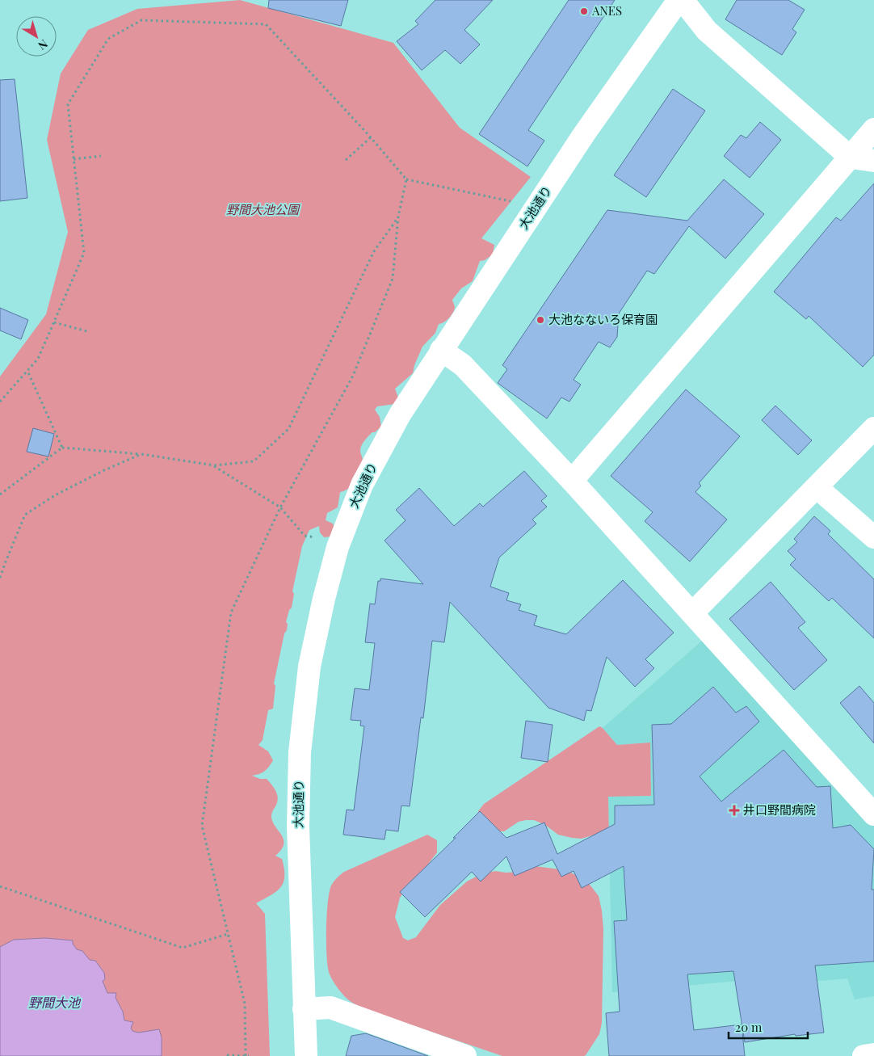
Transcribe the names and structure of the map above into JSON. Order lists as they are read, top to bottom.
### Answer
{
  "streets": {
    "street": ["大池通り"]
  },
  "water": ["野間大池"],
  "parks": ["野間大池公園"],
  "places": {
    "other": ["ANES", "大池なないろ保育園"],
    "health": ["井口野間病院"]
  },
  "scale_bar": "20 m",
  "north": "bottom right"
}
